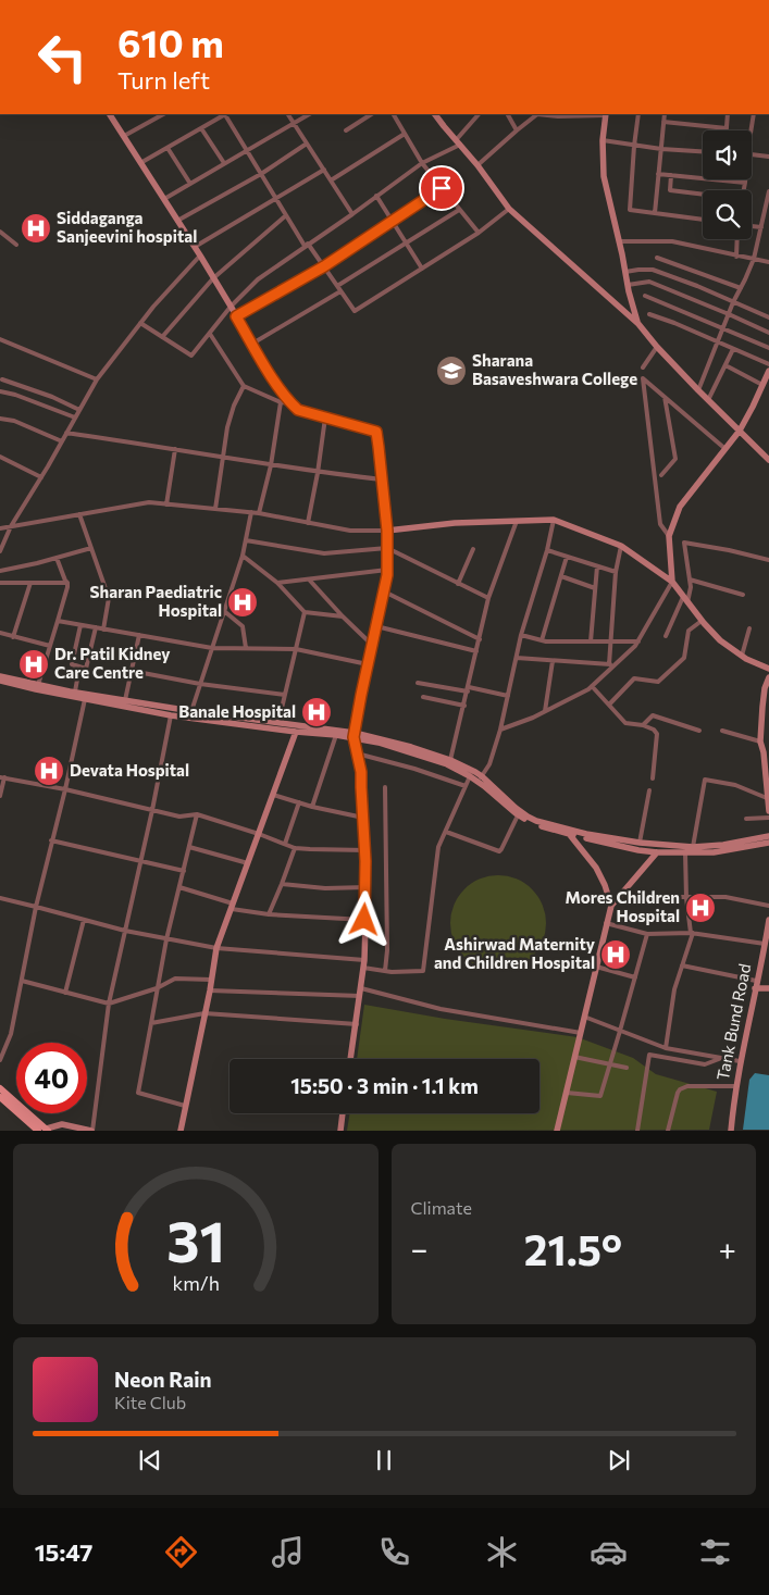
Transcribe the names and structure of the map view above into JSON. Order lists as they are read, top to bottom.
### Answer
{
  "streets": {
    "street": ["Tank Bund Road"]
  },
  "places": {
    "hospital": [
      "Siddaganga Sanjeevini hospital",
      "Sharan Paediatric Hospital",
      "Dr. Patil Kidney Care Centre",
      "Banale Hospital",
      "Devata Hospital",
      "Mores Children Hospital",
      "Ashirwad Maternity and Children Hospital"
    ],
    "school or university": ["Sharana Basaveshwara College"]
  },
  "page": {
    "turn": ["610 m", "Turn left"],
    "limit": "40",
    "trip": "15:50 · 3 min · 1.1 km",
    "tile": "Climate",
    "heat": ["−", "21.5°", "+"],
    "song": ["Neon Rain", "Kite Club"],
    "tabs": "15:47",
    "gauge": ["31", "km/h"]
  }
}
